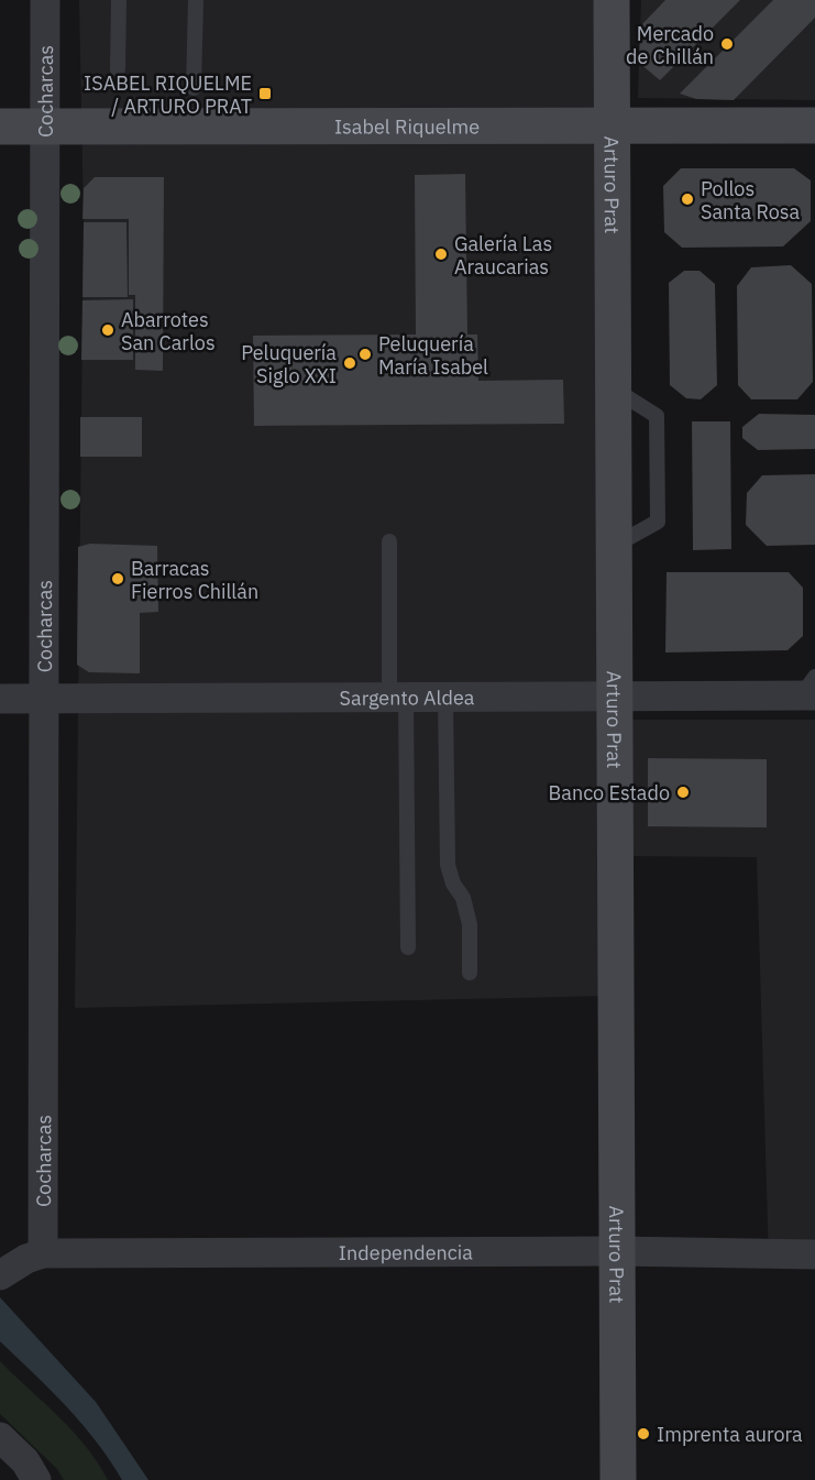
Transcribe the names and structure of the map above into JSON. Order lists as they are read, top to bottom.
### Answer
{
  "streets": {
    "street": [
      "Cocharcas",
      "Isabel Riquelme",
      "Arturo Prat",
      "Sargento Aldea",
      "Independencia"
    ]
  },
  "crossings": [
    ["Cocharcas", "Isabel Riquelme"],
    ["Cocharcas", "Sargento Aldea"],
    ["Cocharcas", "Independencia"],
    ["Isabel Riquelme", "Arturo Prat"],
    ["Arturo Prat", "Sargento Aldea"],
    ["Arturo Prat", "Independencia"]
  ],
  "places": {
    "other": [
      "Mercado de Chillán",
      "Pollos Santa Rosa",
      "Galería Las Araucarias",
      "Abarrotes San Carlos",
      "Peluquería María Isabel",
      "Peluquería Siglo XXI",
      "Barracas Fierros Chillán",
      "Banco Estado",
      "Imprenta aurora"
    ],
    "transit": ["ISABEL RIQUELME / ARTURO PRAT"]
  }
}
